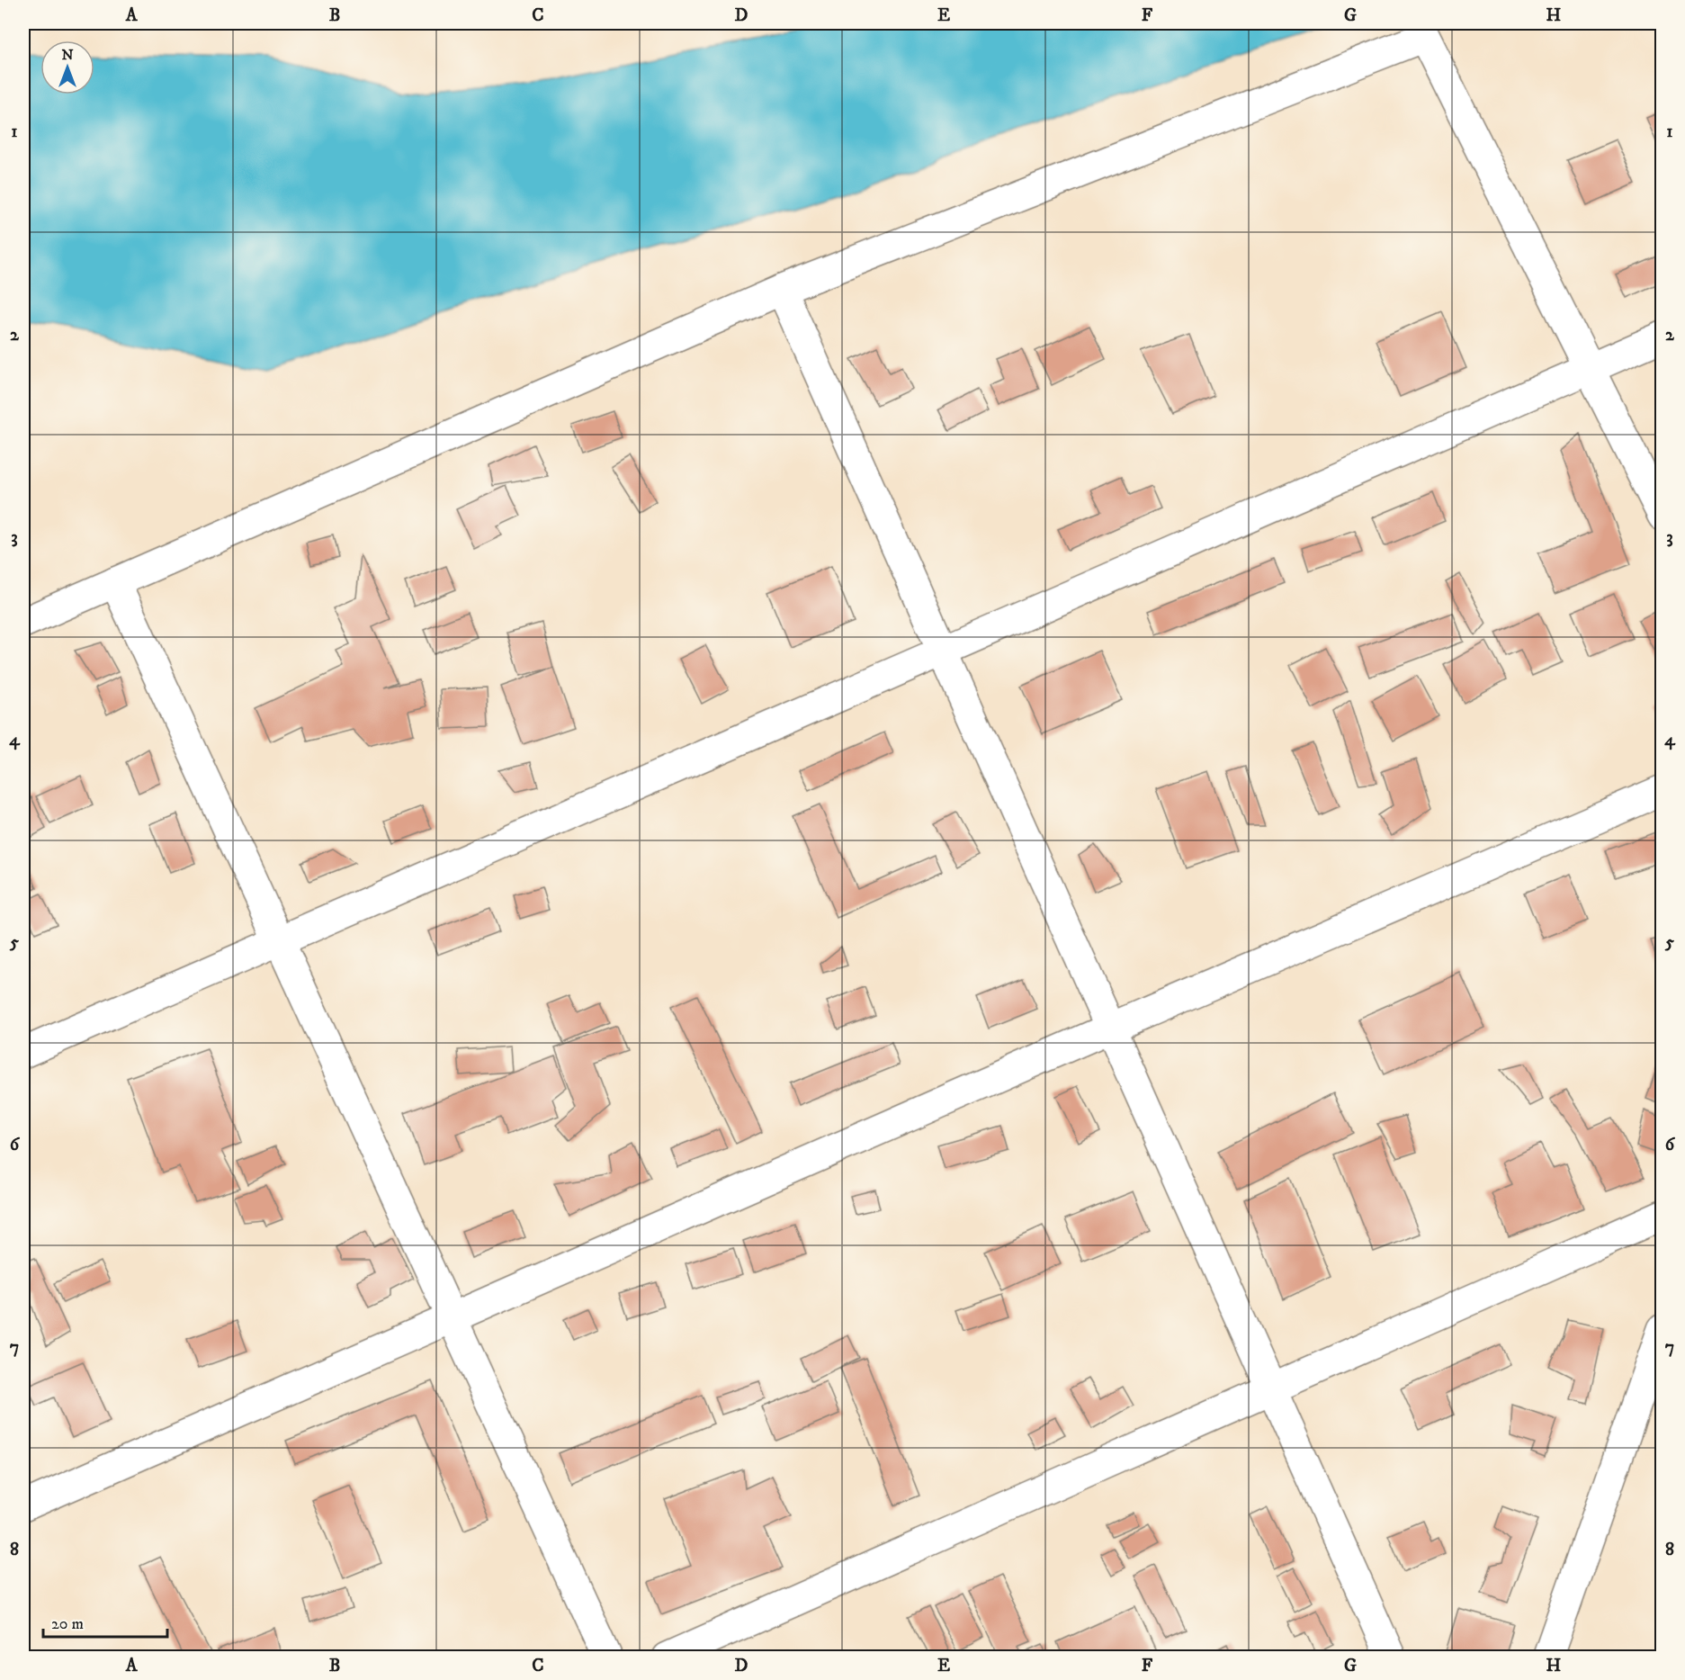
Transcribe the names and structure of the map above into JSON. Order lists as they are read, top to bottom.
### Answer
{
  "scale_bar": "20 m",
  "north": "top",
  "grid": {
    "columns": [
      "A",
      "B",
      "C",
      "D",
      "E",
      "F",
      "G",
      "H"
    ],
    "rows": [
      "1",
      "2",
      "3",
      "4",
      "5",
      "6",
      "7",
      "8"
    ]
  }
}
